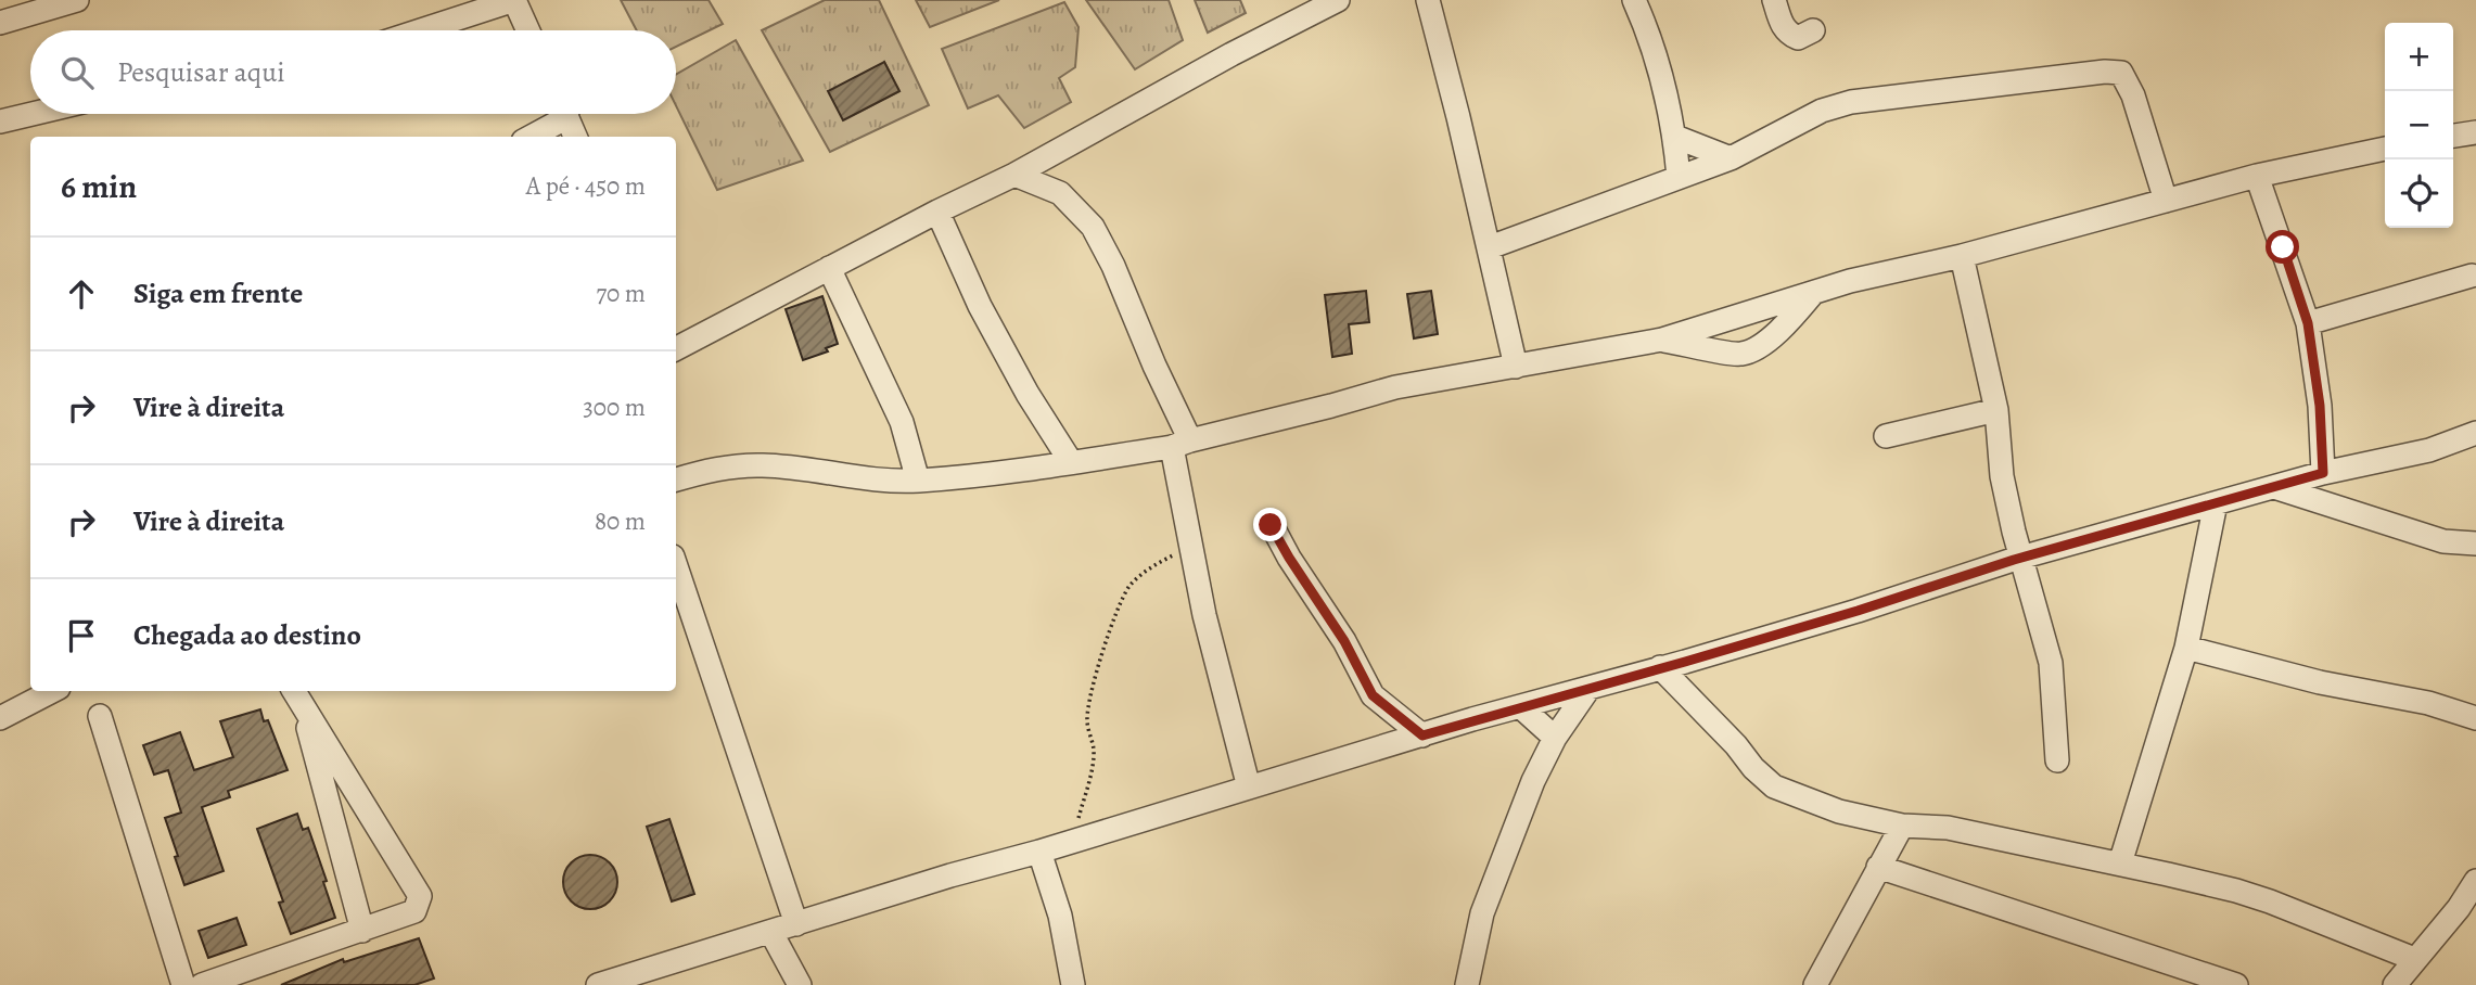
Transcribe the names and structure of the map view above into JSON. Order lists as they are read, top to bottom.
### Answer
{
  "page": {
    "map_buttons": ["+", "−"],
    "search": "Pesquisar aqui",
    "heading": ["6 min", "A pé · 450 m"],
    "list": [
      ["Siga em frente", "70 m"],
      ["Vire à direita", "300 m"],
      ["Vire à direita", "80 m"],
      "Chegada ao destino"
    ]
  }
}
